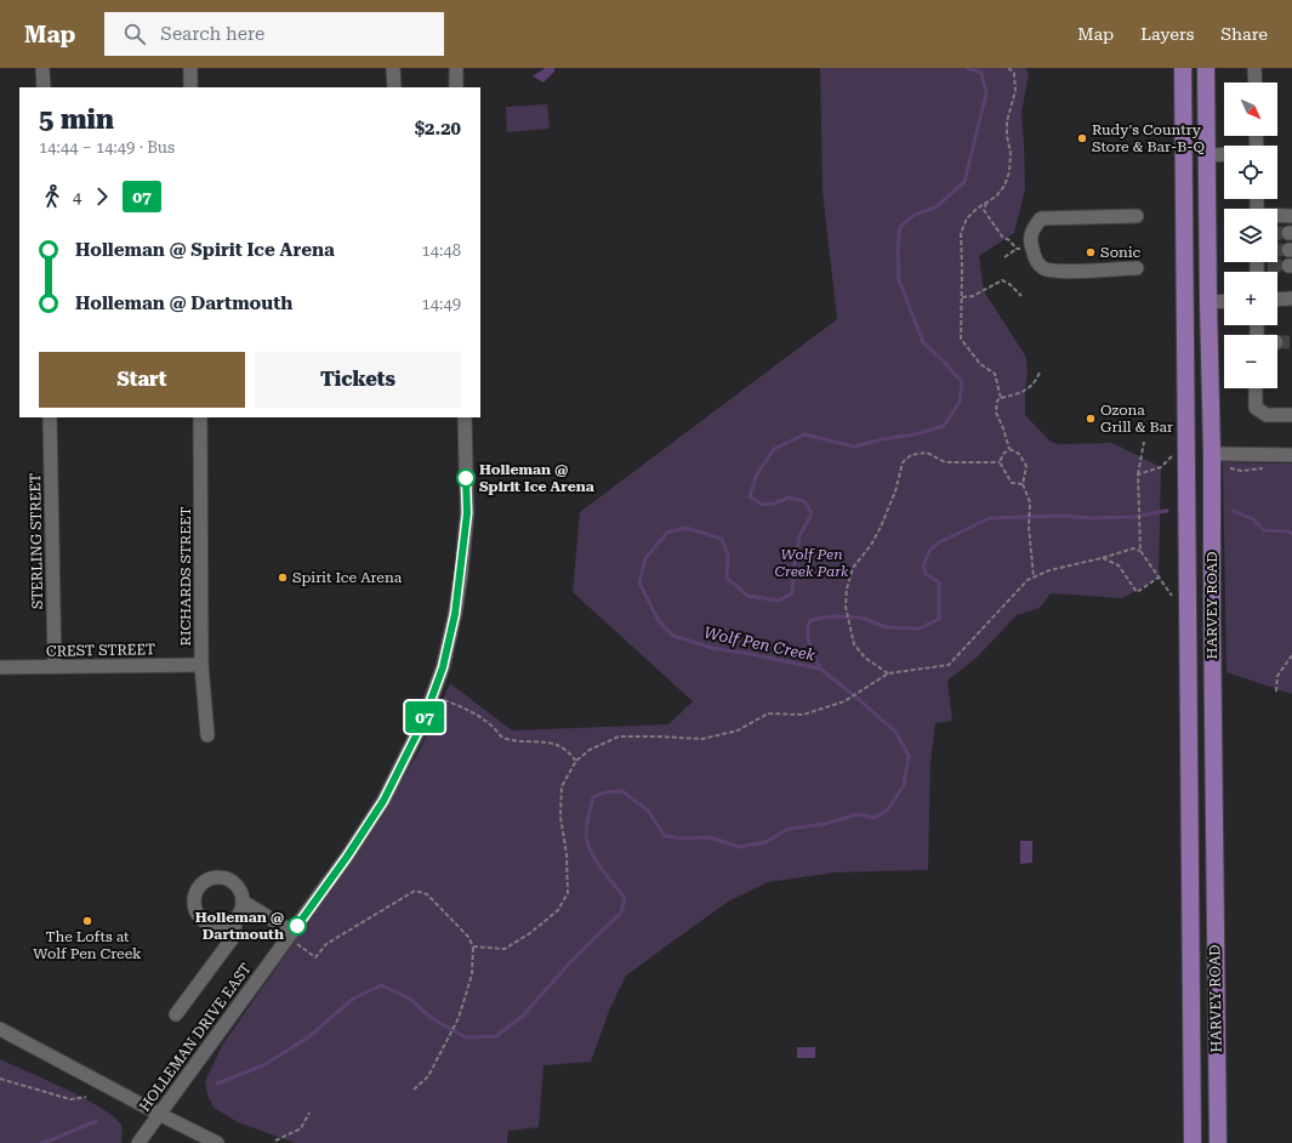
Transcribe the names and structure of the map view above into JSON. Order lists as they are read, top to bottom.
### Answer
{
  "streets": {
    "main road": ["HARVEY ROAD"],
    "street": [
      "STERLING STREET",
      "RICHARDS STREET",
      "CREST STREET",
      "HOLLEMAN DRIVE EAST"
    ]
  },
  "crossings": [
    ["STERLING STREET", "CREST STREET"],
    ["RICHARDS STREET", "CREST STREET"]
  ],
  "water": ["Wolf Pen Creek"],
  "parks": ["Wolf Pen Creek Park"],
  "places": [
    "Rudy's Country Store & Bar-B-Q",
    "Sonic",
    "Ozona Grill & Bar",
    "Holleman @ Spirit Ice Arena",
    "Spirit Ice Arena",
    "The Lofts at Wolf Pen Creek",
    "Holleman @ Dartmouth"
  ],
  "lines": ["bus line 07"],
  "north": "bottom right",
  "page": {
    "header": "Map",
    "search": "Search here",
    "nav": ["Map", "Layers", "Share"],
    "on_map": "07",
    "map_buttons": ["+", "−"],
    "heading": ["5 min", "14:44 – 14:49 · Bus", "$2.20"],
    "legs": ["4", "07"],
    "list": [
      {
        "name": "Holleman @ Spirit Ice Arena",
        "value": "14:48"
      },
      {
        "name": "Holleman @ Dartmouth",
        "value": "14:49"
      }
    ],
    "buttons": ["Start", "Tickets"]
  }
}
